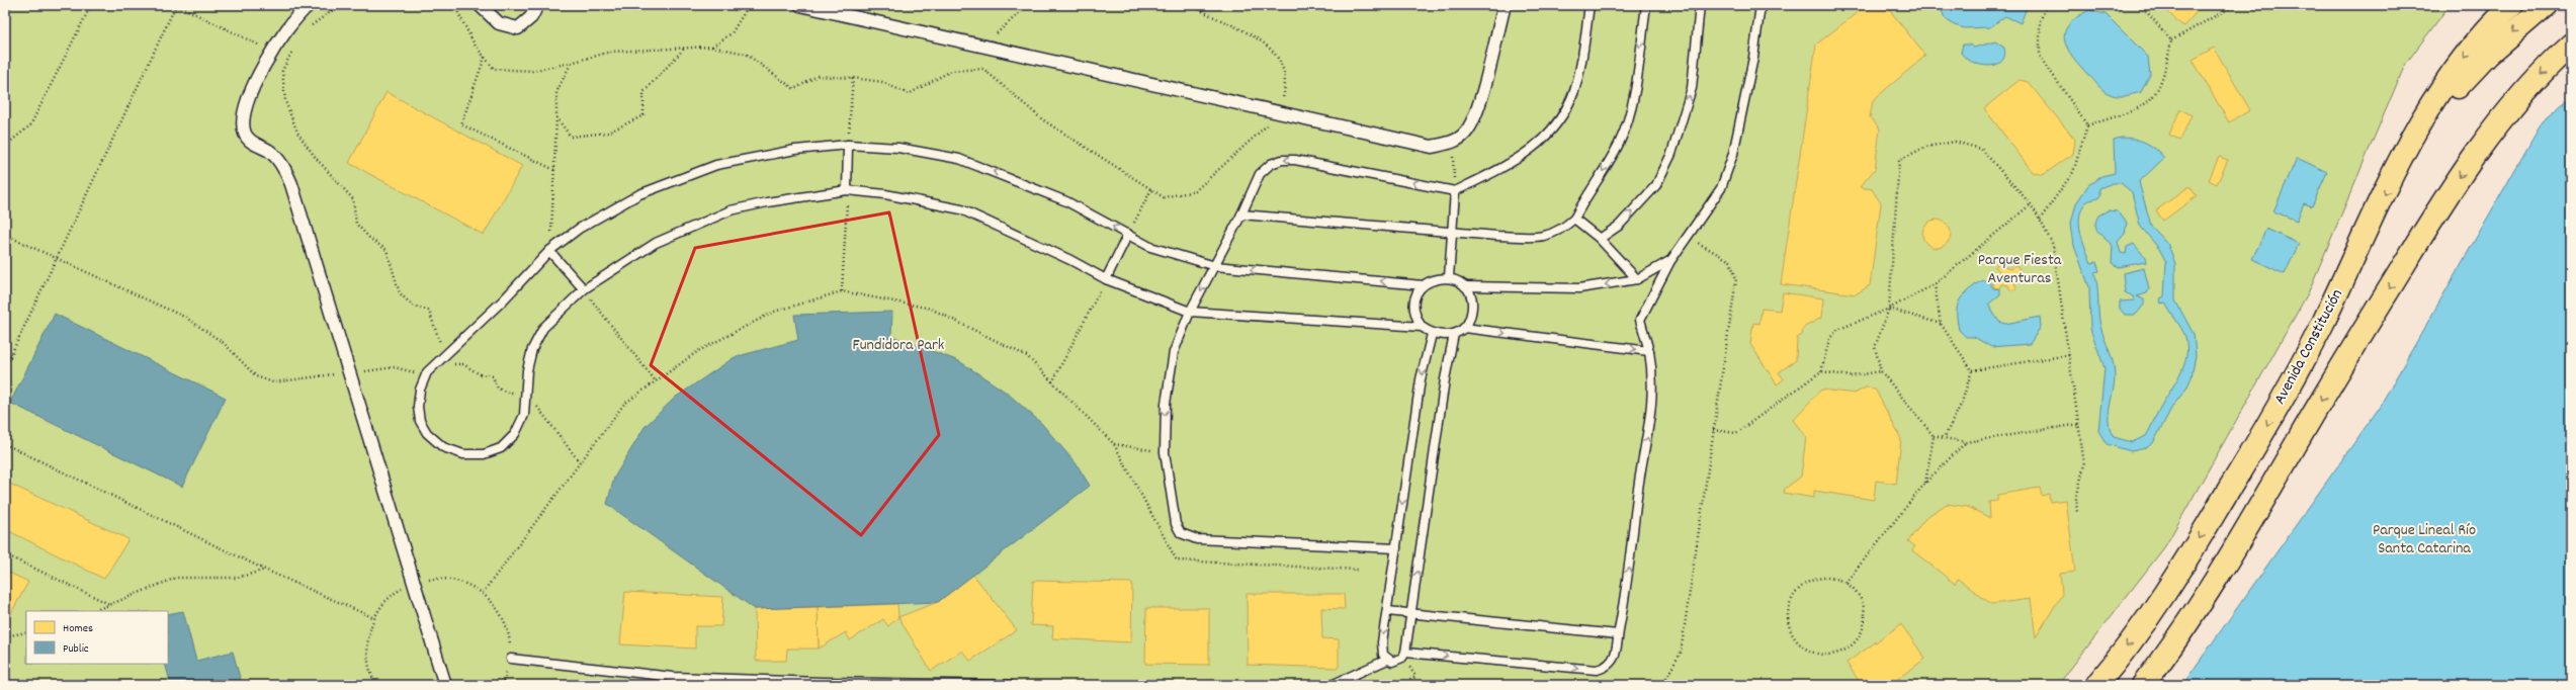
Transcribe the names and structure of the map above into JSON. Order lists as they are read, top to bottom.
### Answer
{
  "streets": {
    "highway": ["Avenida Constitución"]
  },
  "parks": ["Parque Fiesta Aventuras", "Fundidora Park", "Parque Lineal Río Santa Catarina"],
  "legend": ["Homes", "Public"]
}
